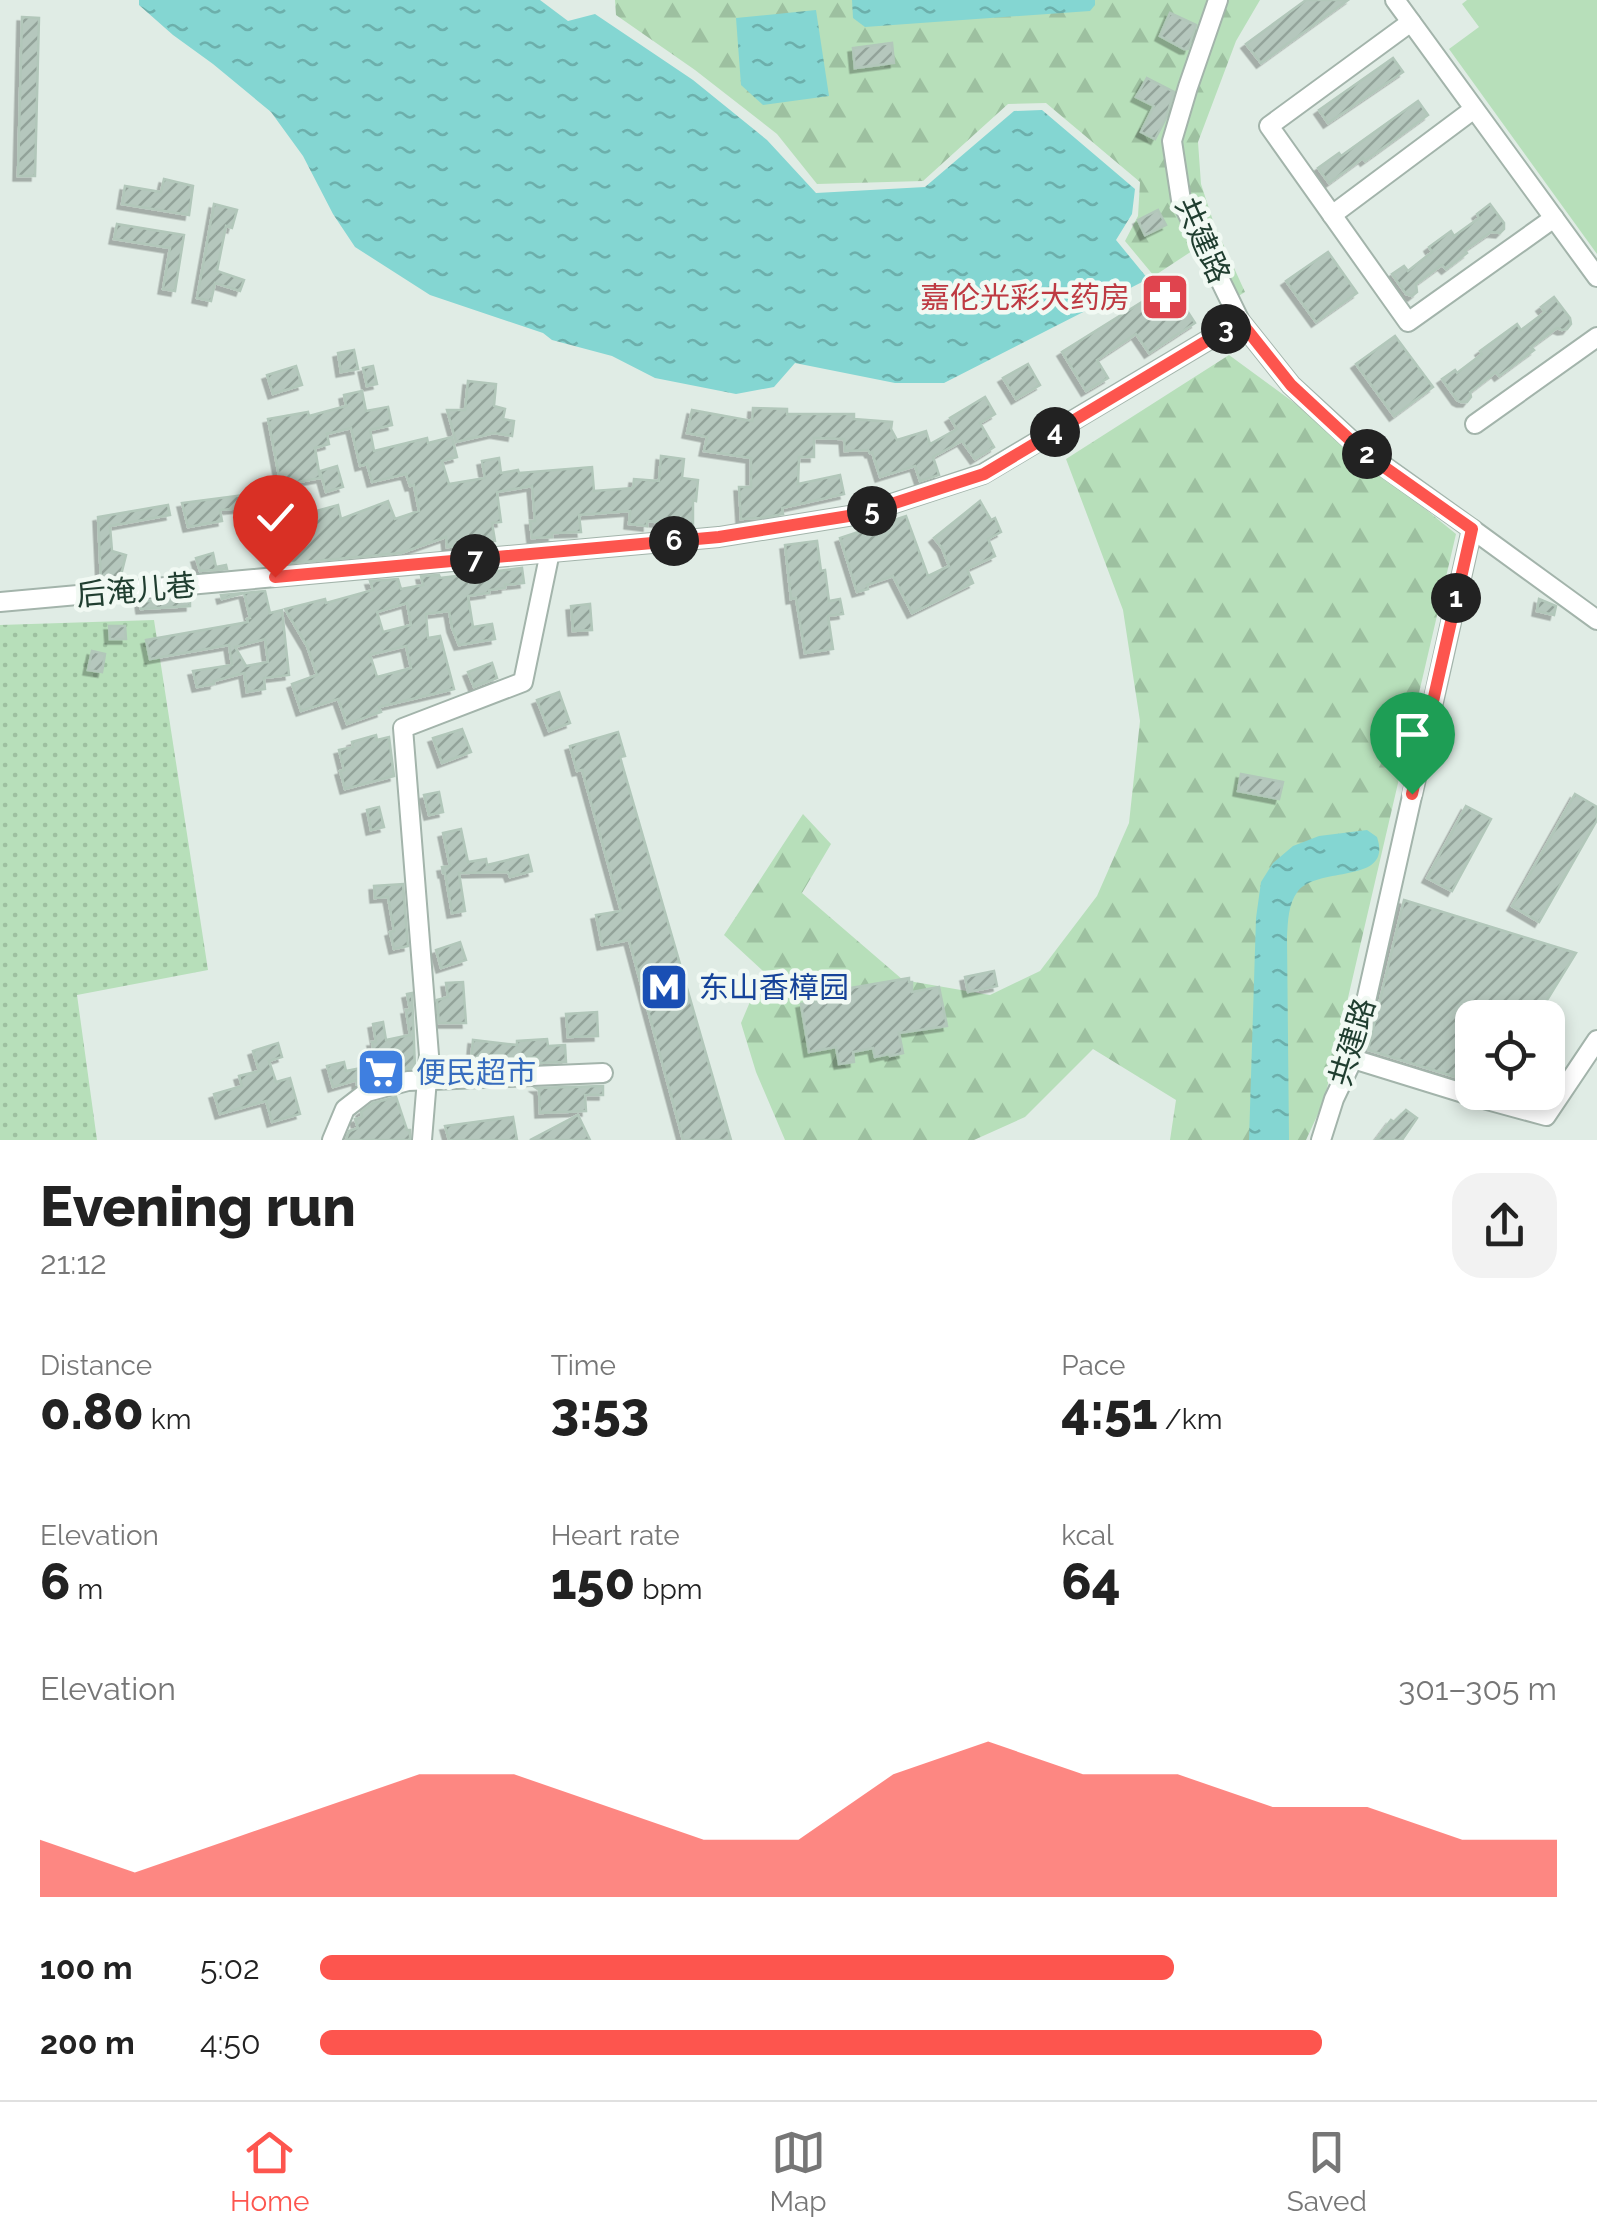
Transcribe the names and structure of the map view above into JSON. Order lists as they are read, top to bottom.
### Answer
{
  "streets": {
    "street": ["共建路", "后淹儿巷"]
  },
  "crossings": [
    ["共建路", "后淹儿巷"]
  ],
  "places": {
    "pharmacy": ["嘉伦光彩大药房"],
    "metro station": ["东山香樟园"],
    "supermarket": ["便民超市"]
  },
  "page": {
    "pins": [
      "3",
      "4",
      "2",
      "5",
      "6",
      "7",
      "1"
    ],
    "heading": ["Evening run", "21:12"],
    "stats": [
      ["Distance", "0.80 km"],
      ["Time", "3:53"],
      ["Pace", "4:51 /km"],
      ["Elevation", "6 m"],
      ["Heart rate", "150 bpm"],
      ["kcal", "64"]
    ],
    "chart": ["Elevation", "301–305 m"],
    "list": [
      {
        "name": "100 m",
        "note": "5:02"
      },
      {
        "name": "200 m",
        "note": "4:50"
      }
    ],
    "tabs": ["Home", "Map", "Saved"]
  }
}
